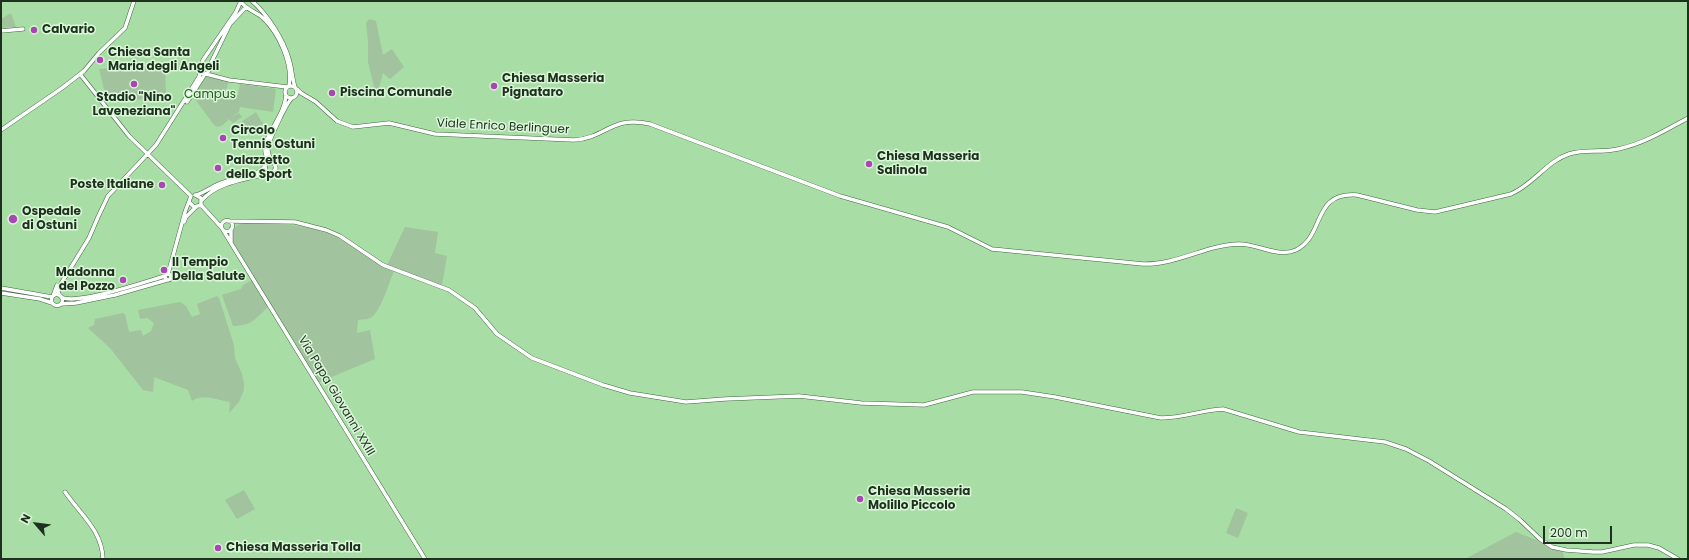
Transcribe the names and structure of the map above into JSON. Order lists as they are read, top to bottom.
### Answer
{
  "streets": {
    "main road": ["Viale Enrico Berlinguer", "Via Papa Giovanni XXIII"]
  },
  "parks": ["Campus"],
  "places": [
    "Calvario",
    "Chiesa Santa Maria degli Angeli",
    "Stadio \"Nino Laveneziana\"",
    "Chiesa Masseria Pignataro",
    "Piscina Comunale",
    "Circolo Tennis Ostuni",
    "Chiesa Masseria Salinola",
    "Palazzetto dello Sport",
    "Poste Italiane",
    "Ospedale di Ostuni",
    "Il Tempio Della Salute",
    "Madonna del Pozzo",
    "Chiesa Masseria Molillo Piccolo",
    "Chiesa Masseria Tolla"
  ],
  "scale_bar": "200 m",
  "north": "top left"
}
